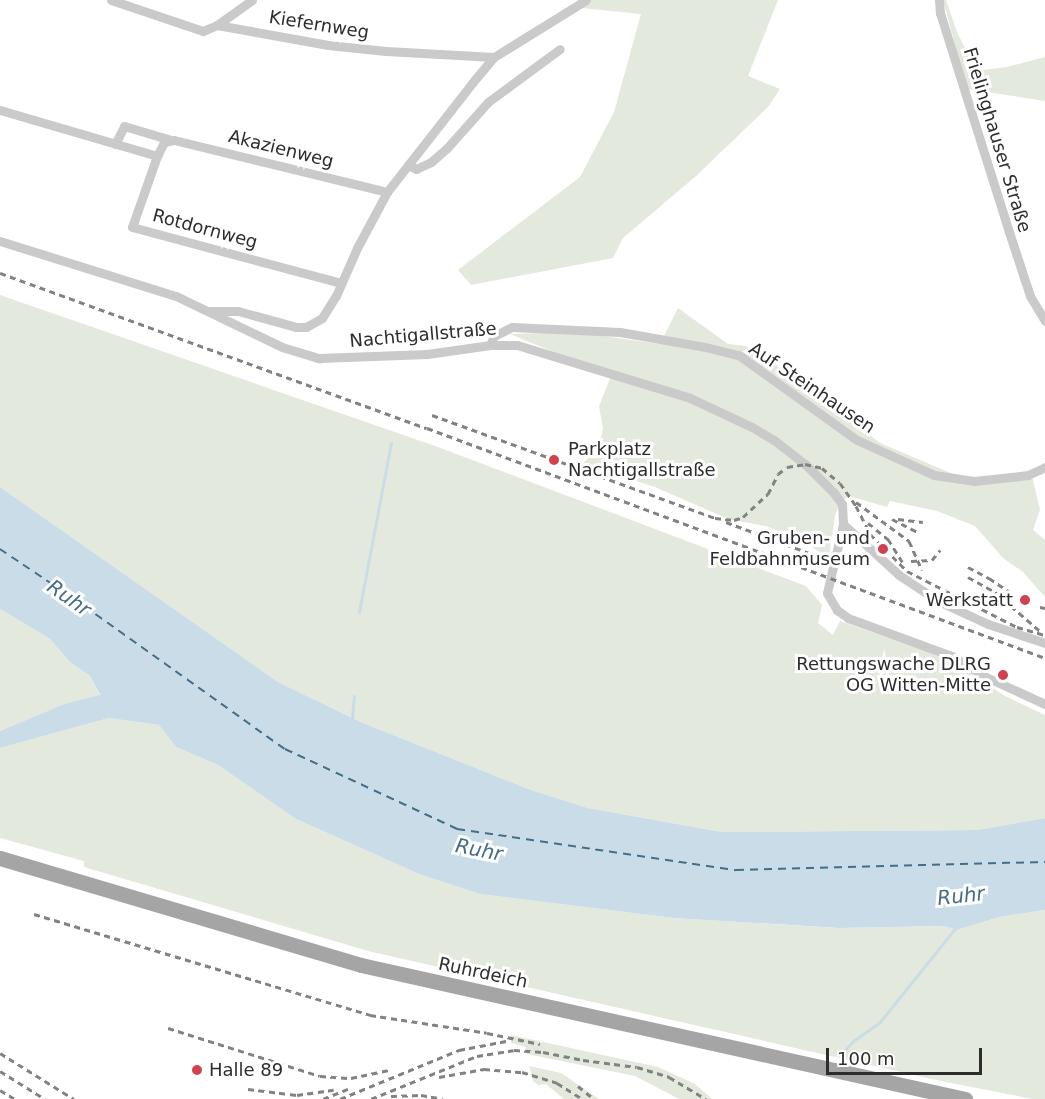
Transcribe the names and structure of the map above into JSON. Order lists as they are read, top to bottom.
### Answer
{
  "streets": {
    "main road": ["Ruhrdeich"],
    "street": [
      "Kiefernweg",
      "Frielinghauser Straße",
      "Akazienweg",
      "Rotdornweg",
      "Nachtigallstraße",
      "Auf Steinhausen"
    ]
  },
  "crossings": [
    ["Nachtigallstraße", "Auf Steinhausen"]
  ],
  "water": ["Ruhr"],
  "places": [
    "Parkplatz Nachtigallstraße",
    "Gruben- und Feldbahnmuseum",
    "Werkstatt",
    "Rettungswache DLRG OG Witten-Mitte",
    "Halle 89"
  ],
  "scale_bar": "100 m"
}
